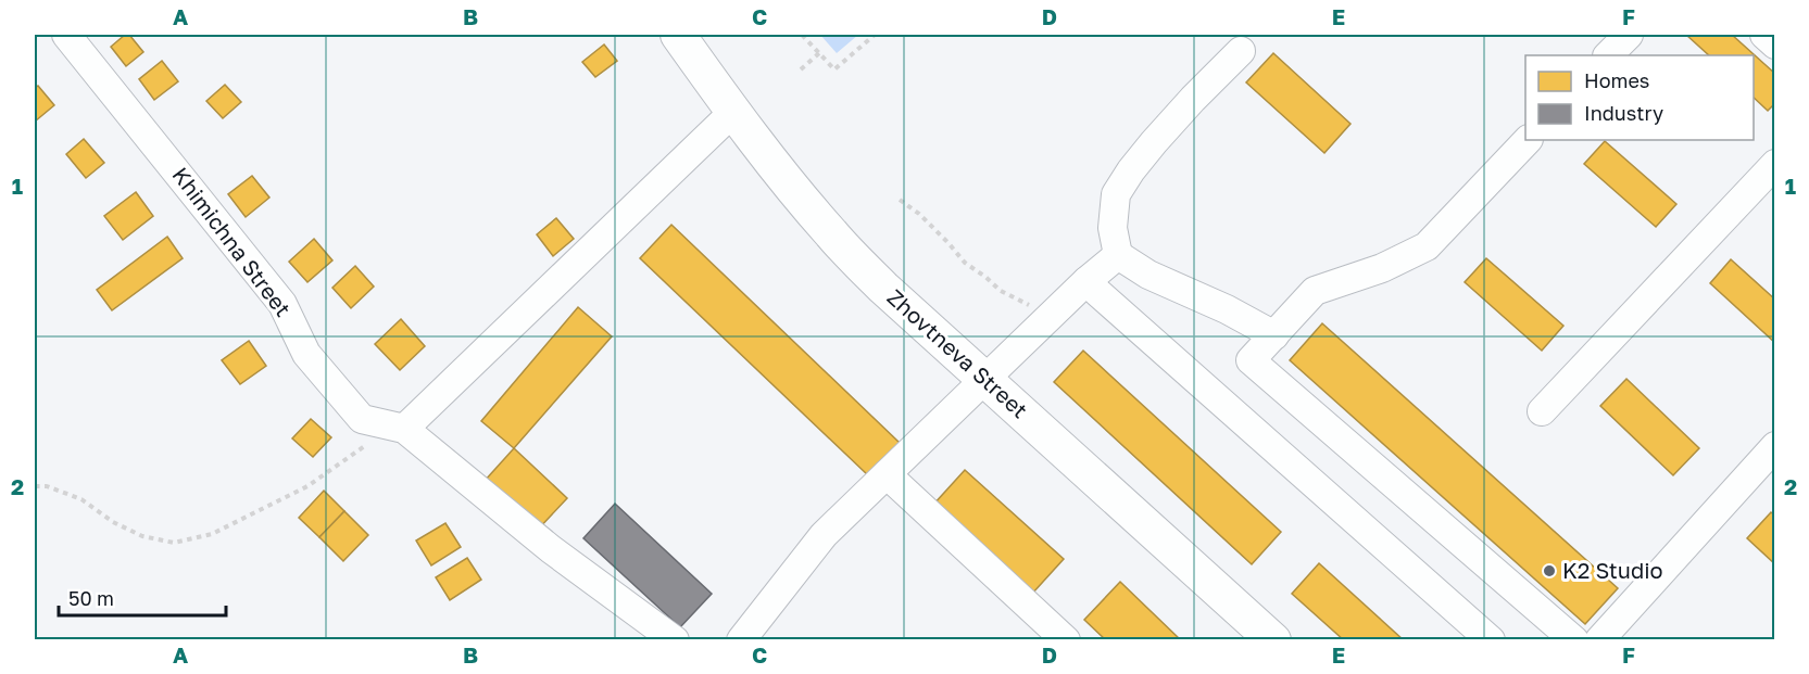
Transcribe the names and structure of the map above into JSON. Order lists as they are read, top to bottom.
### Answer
{
  "streets": {
    "main road": ["Zhovtneva Street"],
    "street": ["Khimichna Street"]
  },
  "places": ["K2 Studio"],
  "legend": ["Homes", "Industry"],
  "scale_bar": "50 m",
  "grid": {
    "columns": [
      "A",
      "B",
      "C",
      "D",
      "E",
      "F"
    ],
    "rows": ["1", "2"]
  }
}
